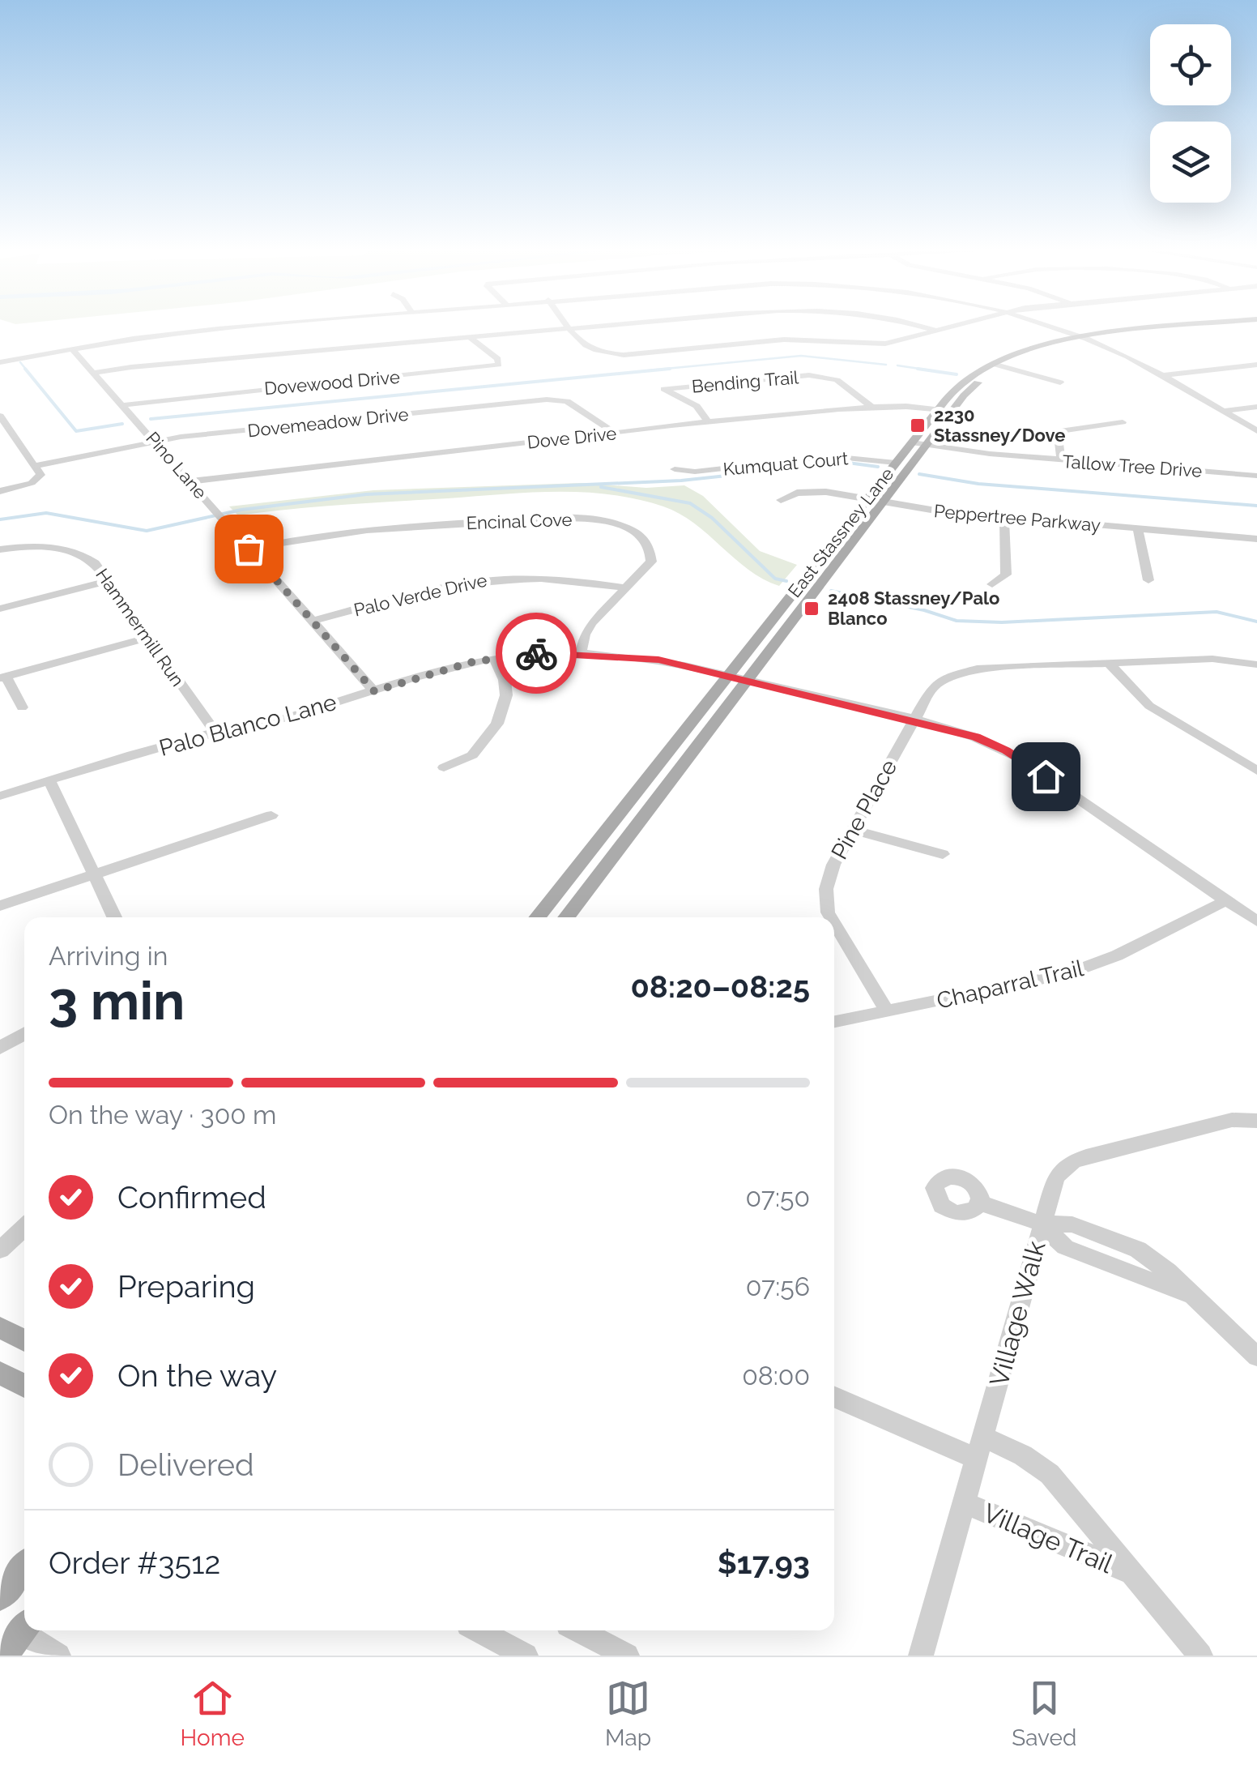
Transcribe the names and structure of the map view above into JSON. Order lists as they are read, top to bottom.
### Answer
{
  "streets": {
    "main road": ["East Stassney Lane"],
    "street": [
      "Bending Trail",
      "Dovewood Drive",
      "Dovemeadow Drive",
      "Dove Drive",
      "Kumquat Court",
      "Pino Lane",
      "Tallow Tree Drive",
      "Peppertree Parkway",
      "Encinal Cove",
      "Palo Verde Drive",
      "Hammermill Run",
      "Palo Blanco Lane",
      "Pine Place",
      "Chaparral Trail",
      "Village Walk",
      "Village Trail"
    ]
  },
  "crossings": [
    ["Bending Trail", "Dove Drive"],
    ["Dovewood Drive", "Pino Lane"],
    ["Dovemeadow Drive", "Dove Drive"],
    ["Dovemeadow Drive", "Pino Lane"],
    ["Dove Drive", "Pino Lane"],
    ["Dove Drive", "East Stassney Lane"],
    ["Kumquat Court", "East Stassney Lane"],
    ["Pino Lane", "Encinal Cove"],
    ["Pino Lane", "Palo Verde Drive"],
    ["Pino Lane", "Palo Blanco Lane"],
    ["Tallow Tree Drive", "East Stassney Lane"],
    ["Peppertree Parkway", "East Stassney Lane"],
    ["Encinal Cove", "Palo Verde Drive"],
    ["Encinal Cove", "Palo Blanco Lane"],
    ["East Stassney Lane", "Palo Blanco Lane"],
    ["Hammermill Run", "Palo Blanco Lane"],
    ["Palo Blanco Lane", "Pine Place"],
    ["Palo Blanco Lane", "Chaparral Trail"],
    ["Pine Place", "Chaparral Trail"],
    ["Village Walk", "Village Trail"]
  ],
  "places": {
    "transit": ["2230 Stassney/Dove", "2408 Stassney/Palo Blanco"]
  },
  "page": {
    "heading": ["3 min", "Arriving in", "08:20–08:25"],
    "panel": ["Order #3512", "$17.93"],
    "bar": "On the way · 300 m",
    "list": [
      ["Confirmed", "07:50"],
      ["Preparing", "07:56"],
      ["On the way", "08:00"],
      "Delivered"
    ],
    "tabs": ["Home", "Map", "Saved"]
  }
}
